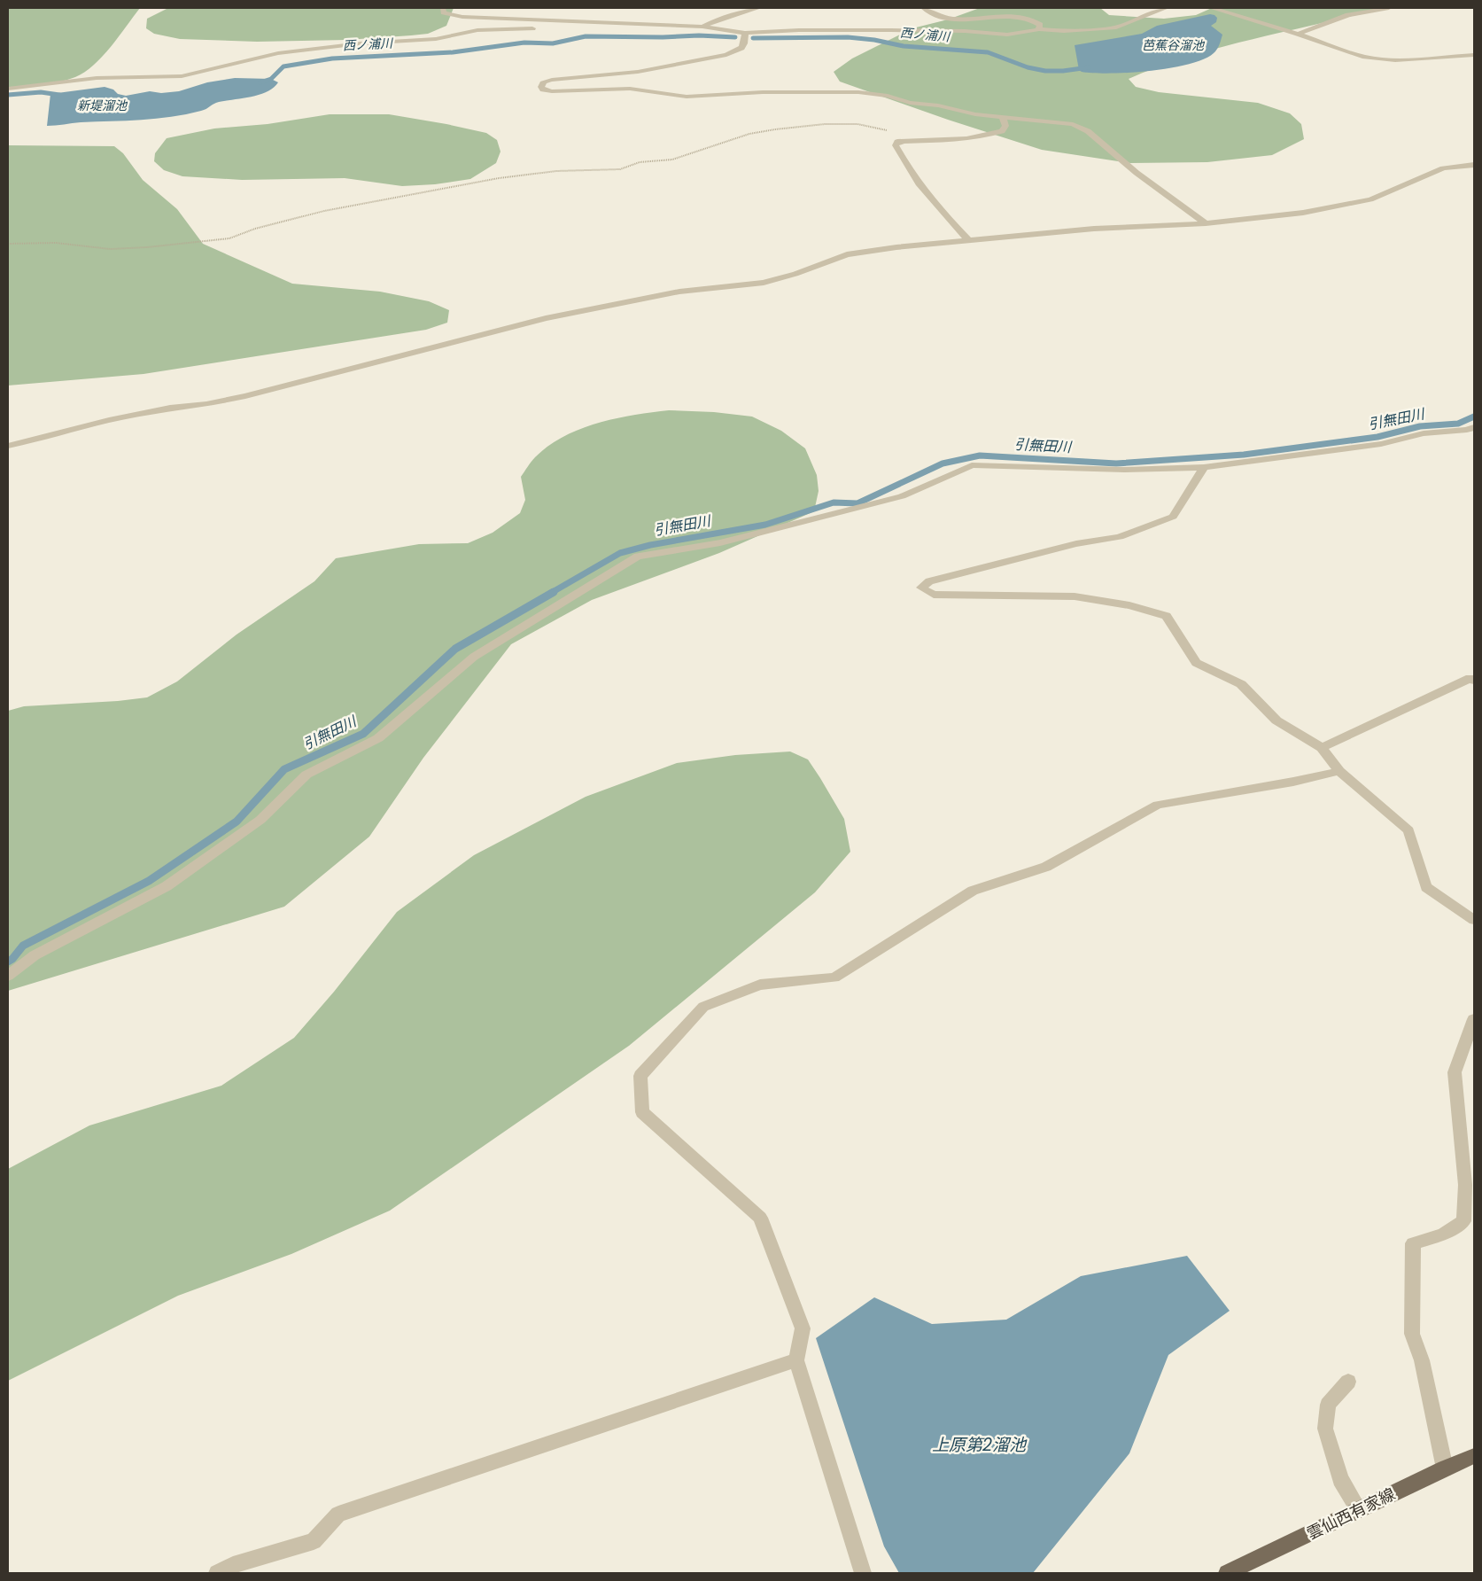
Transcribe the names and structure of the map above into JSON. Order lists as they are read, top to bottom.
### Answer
{
  "streets": {
    "main road": ["雲仙西有家線"]
  },
  "water": [
    "西ノ浦川",
    "芭蕉谷溜池",
    "新堤溜池",
    "引無田川",
    "上原第2溜池"
  ]
}
